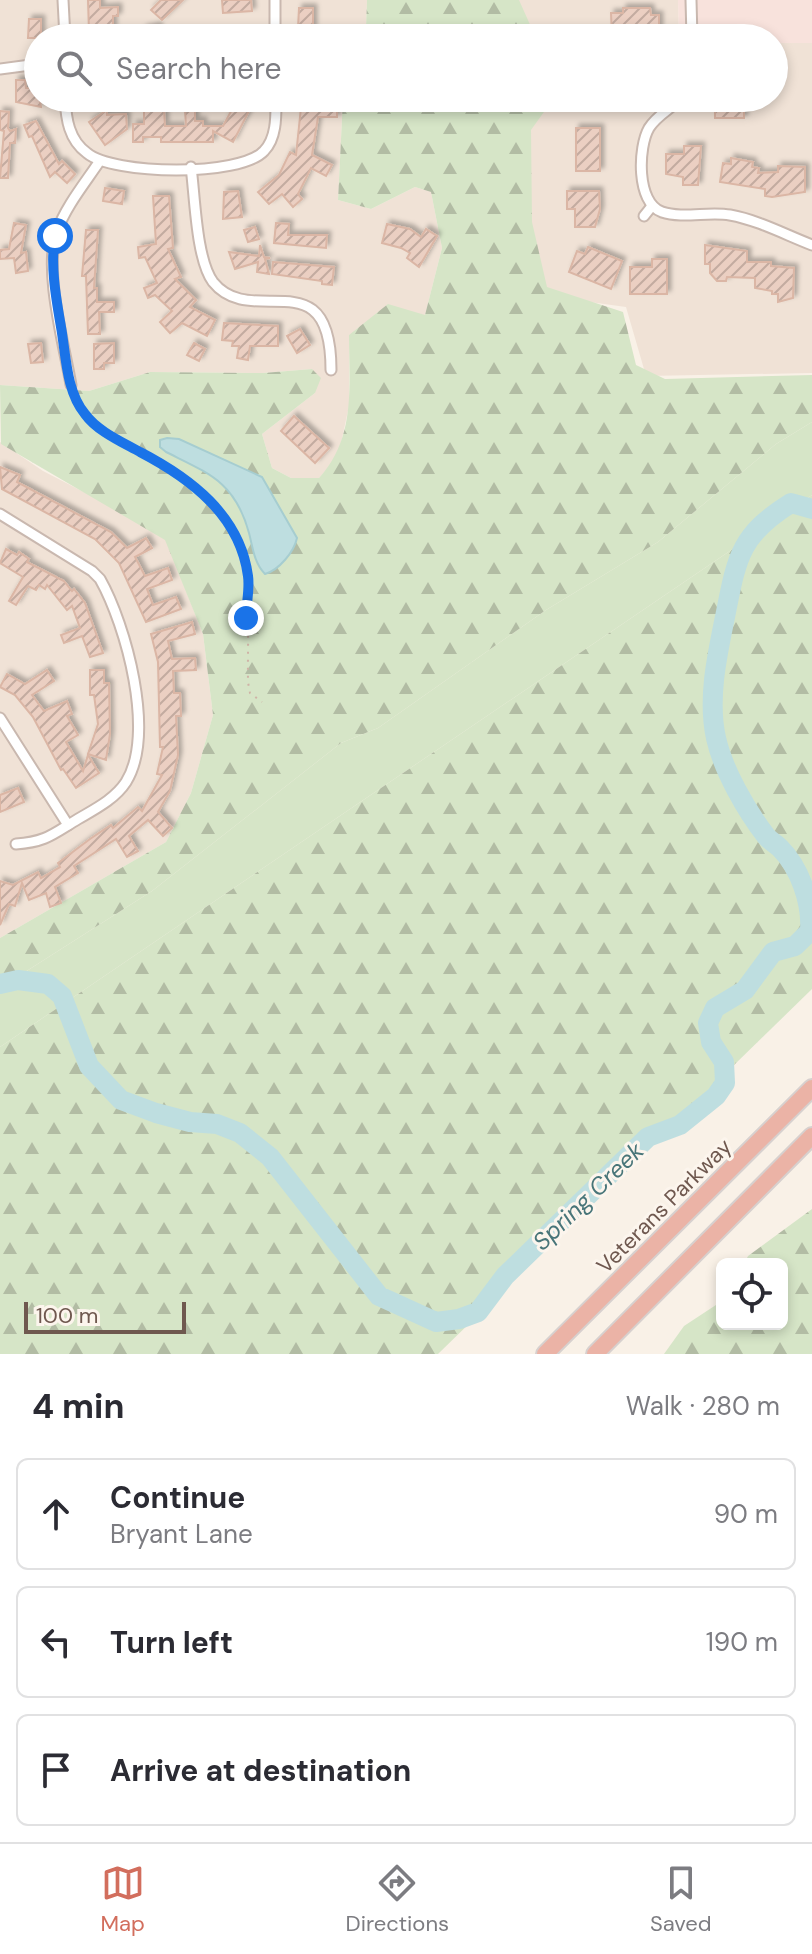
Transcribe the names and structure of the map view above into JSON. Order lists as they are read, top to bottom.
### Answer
{
  "streets": {
    "highway": ["Veterans Parkway"]
  },
  "water": ["Spring Creek"],
  "scale_bar": "100 m",
  "page": {
    "search": "Search here",
    "scale": "100 m",
    "heading": ["4 min", "Walk · 280 m"],
    "list": [
      ["Continue", "Bryant Lane", "90 m"],
      ["Turn left", "190 m"],
      "Arrive at destination"
    ],
    "nav": ["Map", "Directions", "Saved"]
  }
}
